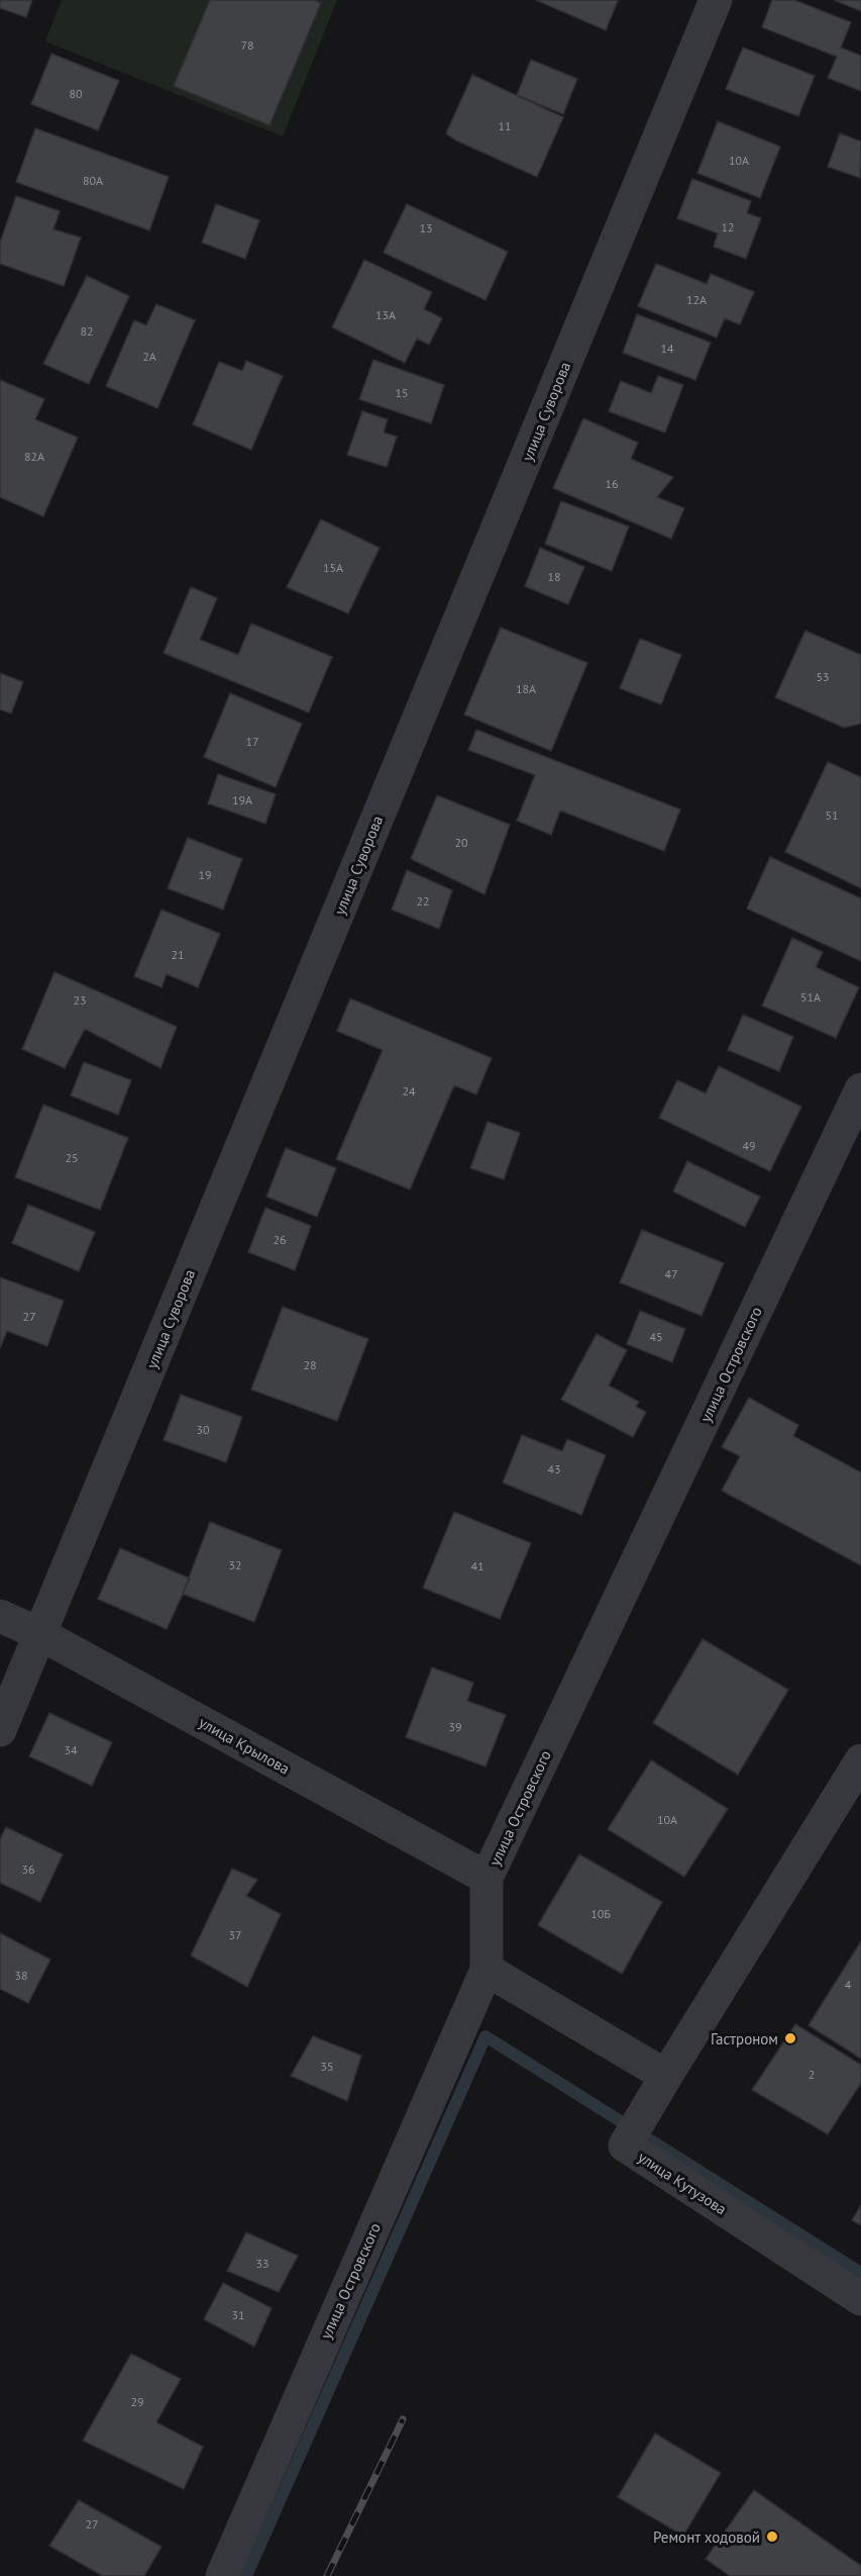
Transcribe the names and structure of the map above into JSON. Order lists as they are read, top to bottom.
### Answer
{
  "streets": {
    "street": [
      "улица Суворова",
      "улица Островского",
      "улица Крылова",
      "улица Кутузова"
    ]
  },
  "crossings": [
    ["улица Суворова", "улица Крылова"],
    ["улица Островского", "улица Крылова"]
  ],
  "places": ["Гастроном", "Ремонт ходовой"],
  "house_numbers": [
    "78",
    "80",
    "11",
    "10А",
    "80А",
    "12",
    "13",
    "12А",
    "13А",
    "82",
    "14",
    "2А",
    "15",
    "82А",
    "16",
    "15А",
    "18",
    "53",
    "18А",
    "17",
    "19А",
    "51",
    "20",
    "19",
    "22",
    "21",
    "51А",
    "23",
    "24",
    "49",
    "25",
    "26",
    "47",
    "27",
    "45",
    "28",
    "30",
    "43",
    "32",
    "41",
    "39",
    "34",
    "10А",
    "36",
    "10Б",
    "37",
    "38",
    "4",
    "35",
    "2",
    "33",
    "31",
    "29",
    "27"
  ]
}
